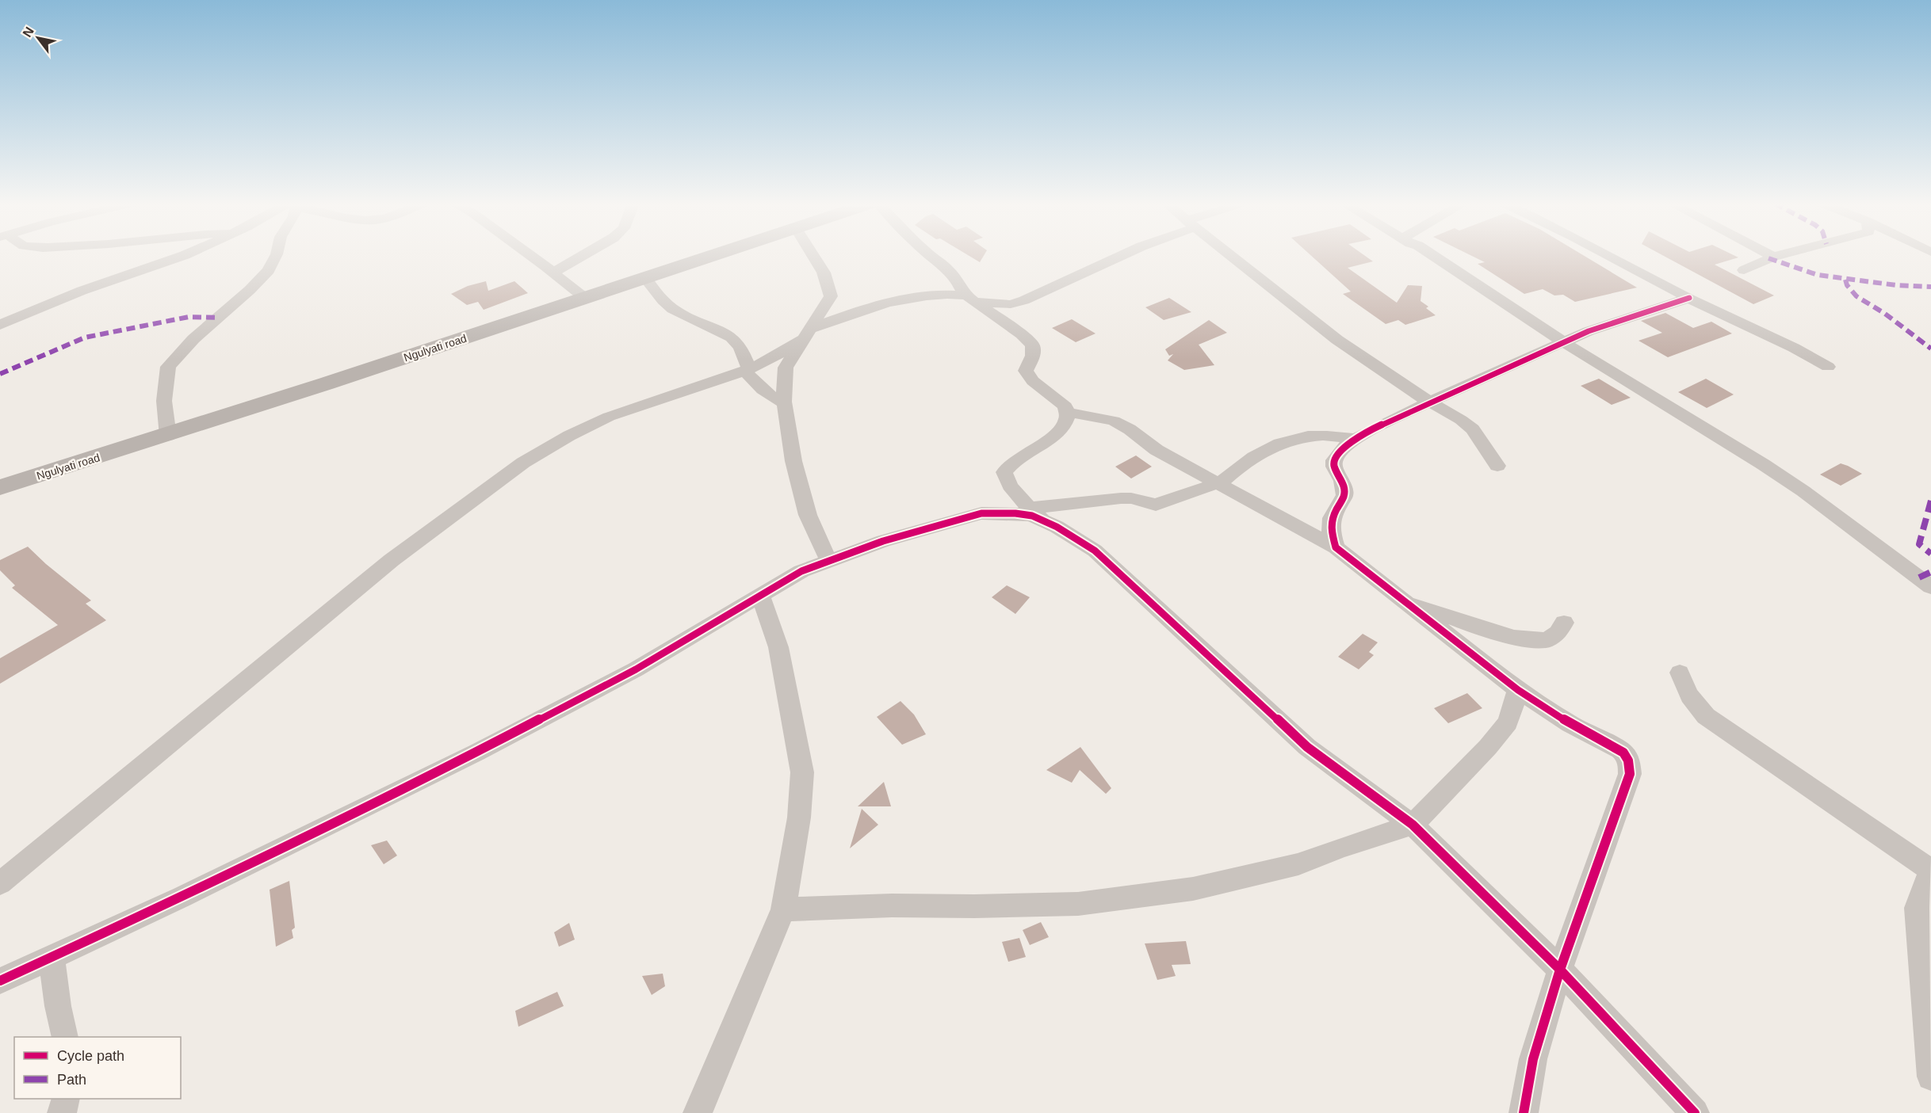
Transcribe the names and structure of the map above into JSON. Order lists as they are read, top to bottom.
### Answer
{
  "streets": {
    "main road": ["Ngulyati road"]
  },
  "legend": ["Cycle path", "Path"],
  "north": "top left"
}
